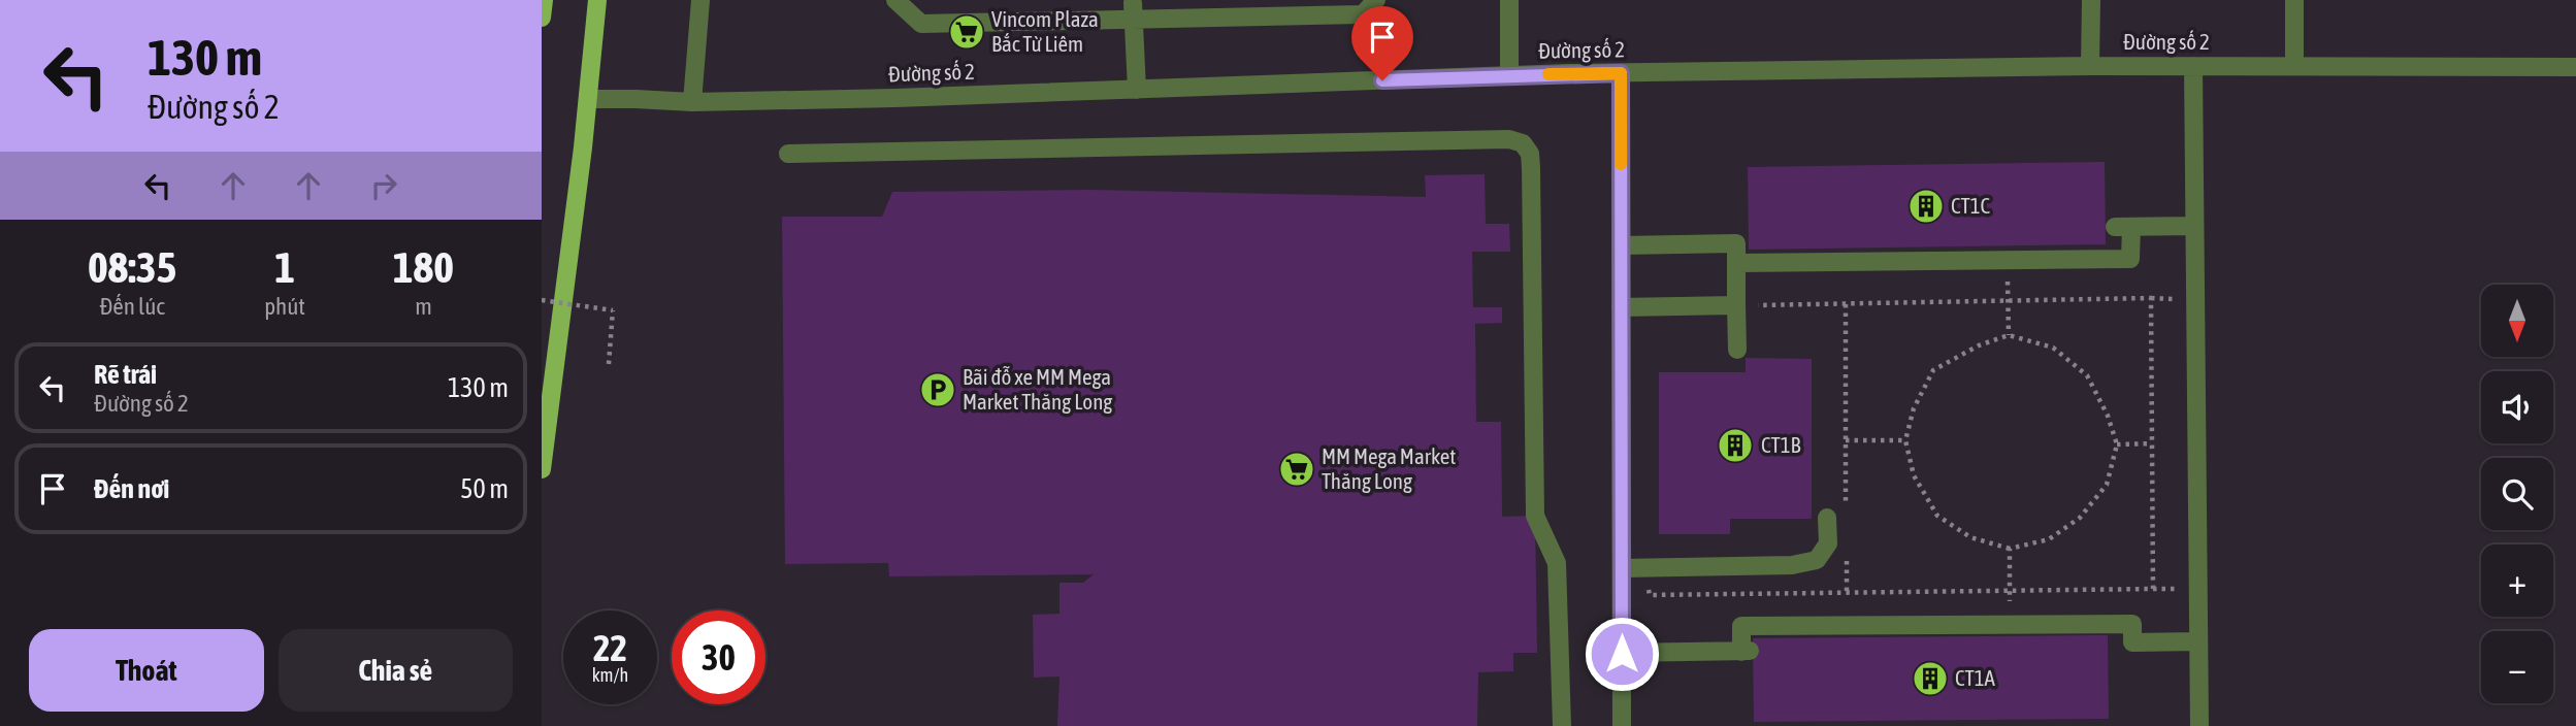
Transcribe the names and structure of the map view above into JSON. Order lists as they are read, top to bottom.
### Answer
{
  "streets": {
    "street": ["Đường số 2"]
  },
  "places": {
    "supermarket": ["Vincom Plaza Bắc Từ Liêm", "MM Mega Market Thăng Long"],
    "building": ["CT1C", "CT1B", "CT1A"],
    "parking": ["Bãi đỗ xe MM Mega Market Thăng Long"]
  },
  "north": "bottom",
  "page": {
    "turn": ["130 m", "Đường số 2"],
    "eta": [
      "08:35",
      "Đến lúc",
      "1",
      "phút",
      "180",
      "m"
    ],
    "map_buttons": ["+", "−"],
    "list": [
      {
        "name": "Rẽ trái",
        "note": "Đường số 2",
        "value": "130 m"
      },
      {
        "name": "Đến nơi",
        "value": "50 m"
      }
    ],
    "speed": "22 km/h",
    "limit": "30",
    "buttons": ["Thoát", "Chia sẻ"]
  }
}
